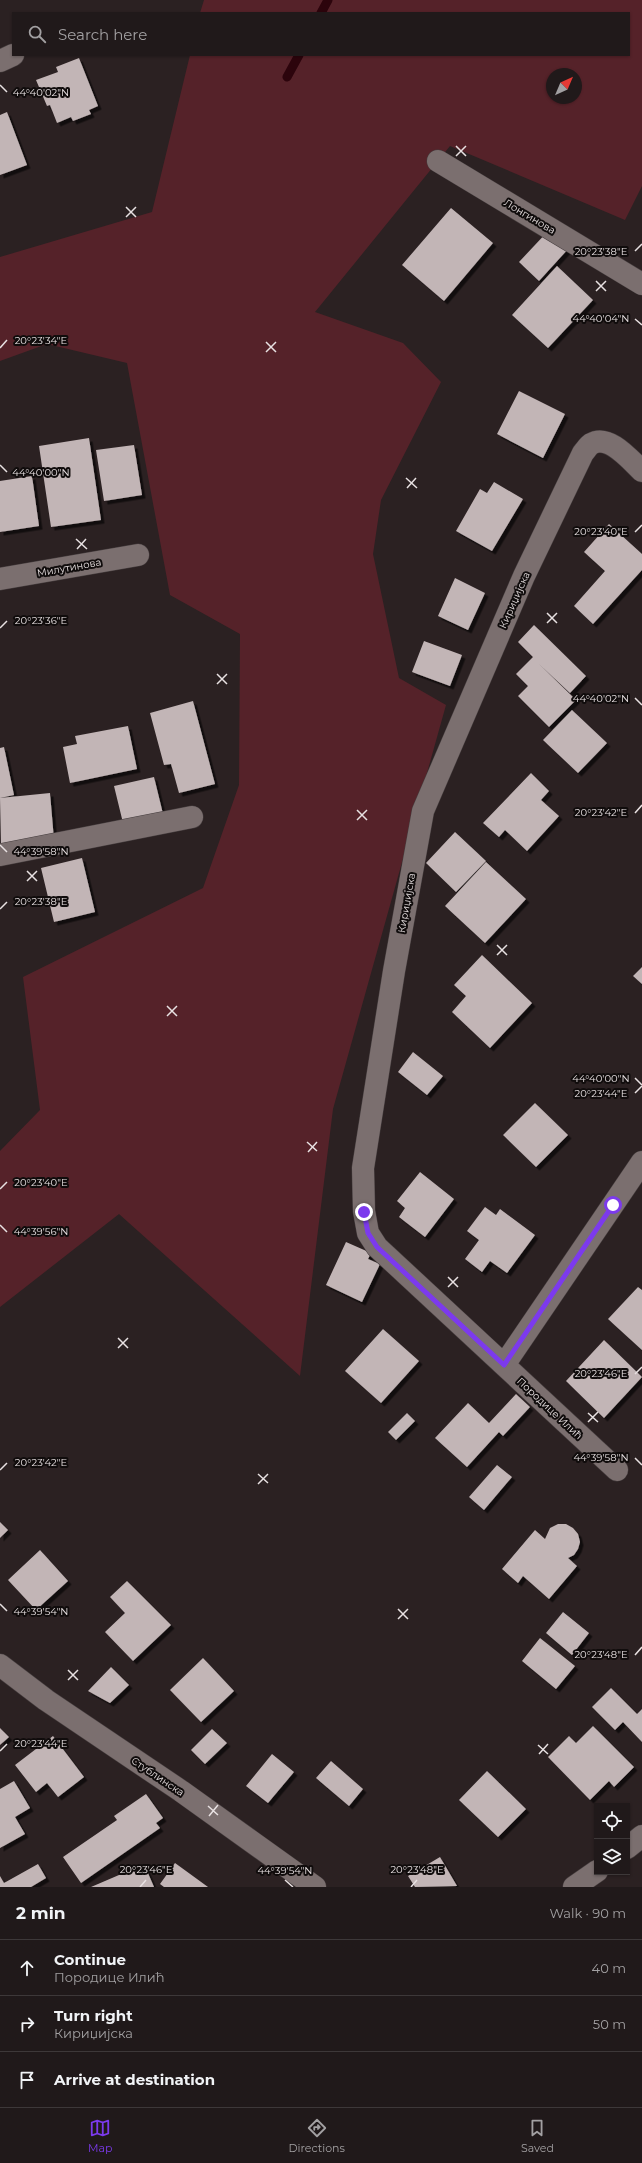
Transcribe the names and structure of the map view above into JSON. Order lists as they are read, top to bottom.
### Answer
{
  "streets": {
    "street": [
      "Лонгинова",
      "Милутинова",
      "Кириџијска",
      "Породице Илић",
      "Стублинска"
    ]
  },
  "crossings": [
    ["Кириџијска", "Породице Илић"]
  ],
  "north": "top right",
  "page": {
    "search": "Search here",
    "heading": ["2 min", "Walk · 90 m"],
    "list": [
      ["Continue", "Породице Илић", "40 m"],
      ["Turn right", "Кириџијска", "50 m"],
      "Arrive at destination"
    ],
    "nav": ["Map", "Directions", "Saved"]
  },
  "coordinates": [
    "44°40'02\"N",
    "20°23'38\"E",
    "44°40'04\"N",
    "20°23'34\"E",
    "44°40'00\"N",
    "20°23'40\"E",
    "20°23'36\"E",
    "20°23'42\"E",
    "44°39'58\"N",
    "20°23'44\"E",
    "44°39'56\"N",
    "20°23'46\"E",
    "44°39'54\"N",
    "20°23'48\"E"
  ]
}
